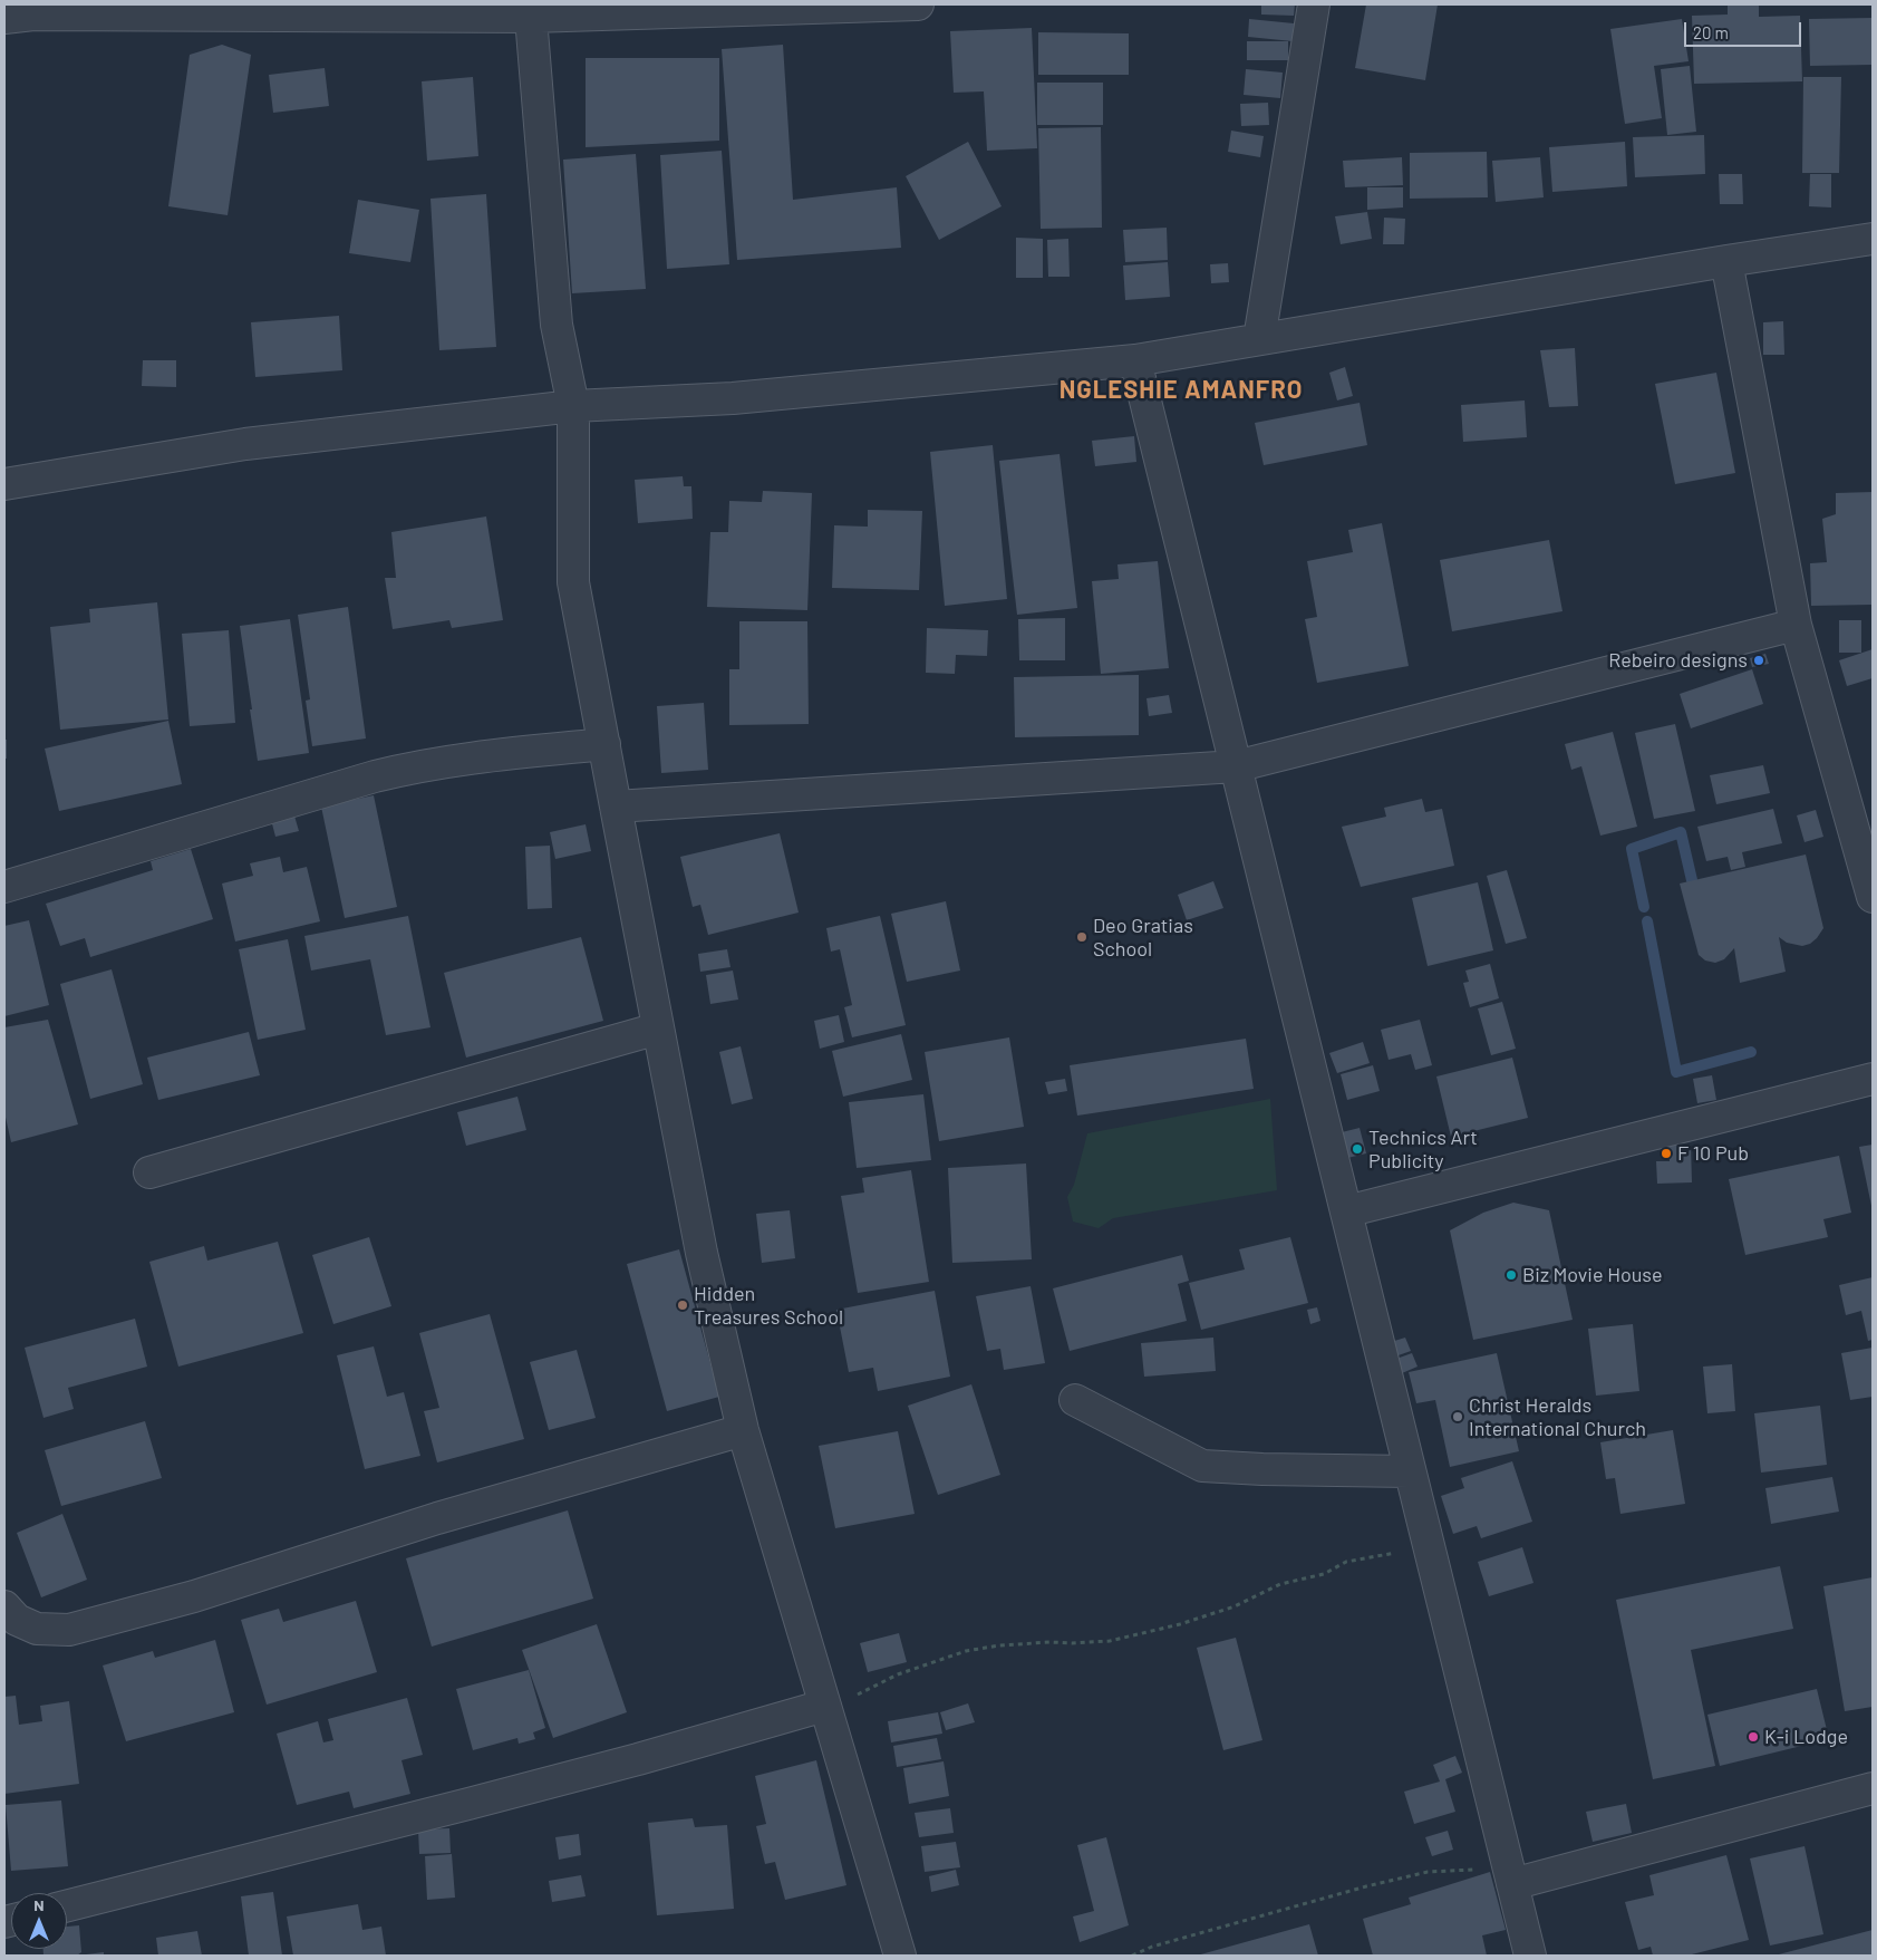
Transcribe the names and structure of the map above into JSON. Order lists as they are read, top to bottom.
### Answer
{
  "districts": ["NGLESHIE AMANFRO"],
  "places": [
    "Rebeiro designs",
    "Deo Gratias School",
    "Technics Art Publicity",
    "F 10 Pub",
    "Biz Movie House",
    "Hidden Treasures School",
    "Christ Heralds International Church",
    "K-i Lodge"
  ],
  "scale_bar": "20 m",
  "north": "top"
}
